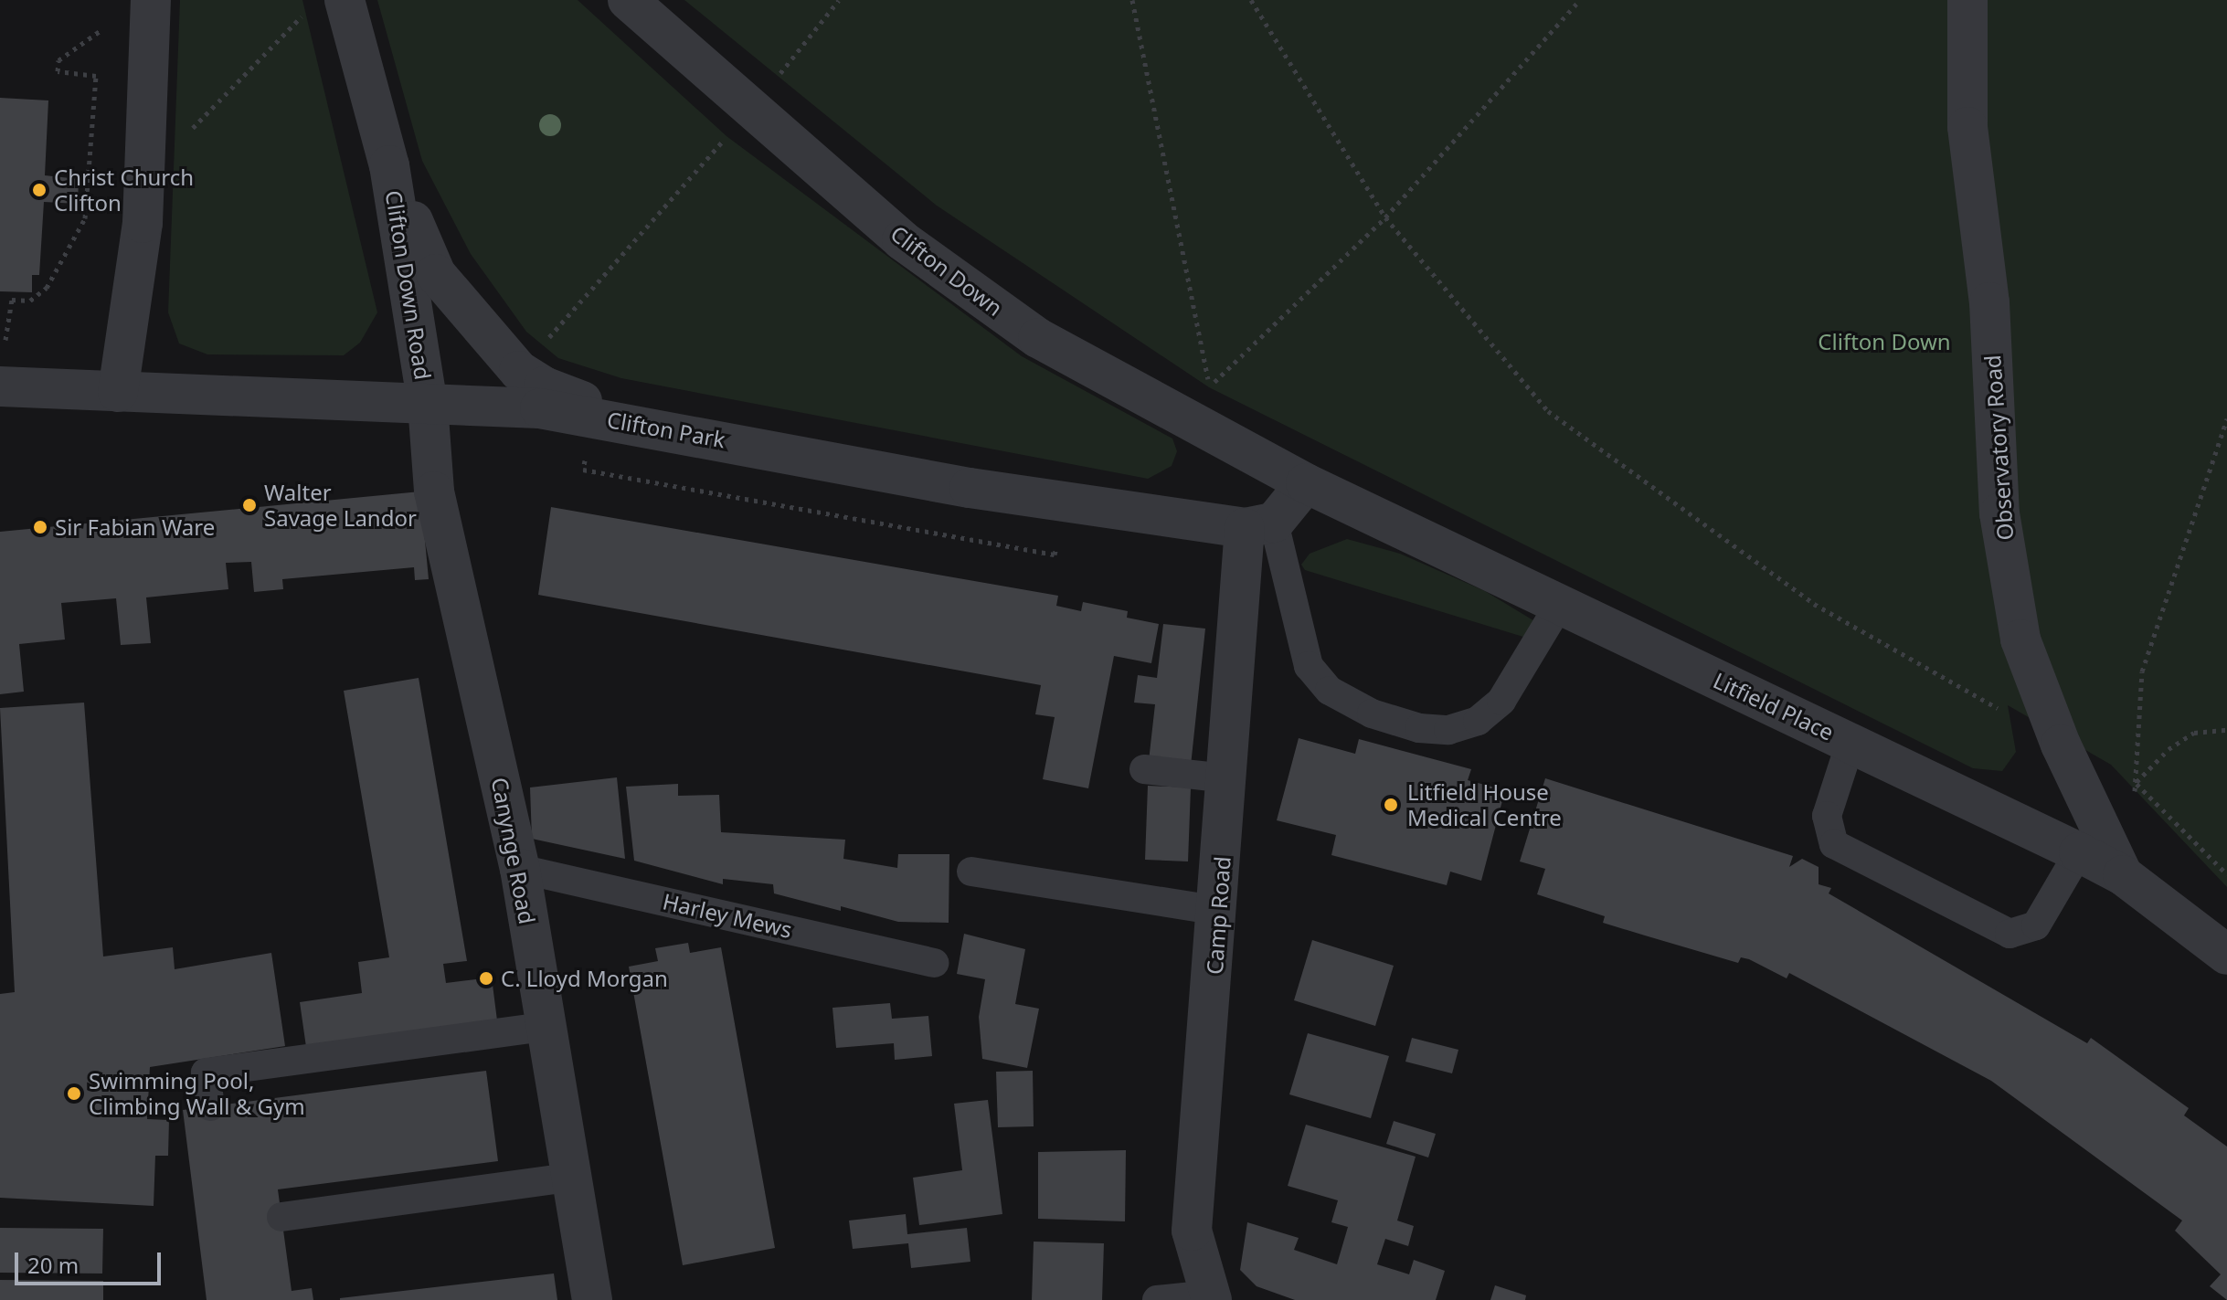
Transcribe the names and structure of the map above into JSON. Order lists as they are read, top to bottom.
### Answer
{
  "streets": {
    "street": [
      "Clifton Down",
      "Clifton Down Road",
      "Clifton Park",
      "Observatory Road",
      "Litfield Place",
      "Canynge Road",
      "Camp Road"
    ],
    "lane": ["Harley Mews"]
  },
  "crossings": [
    ["Clifton Down", "Litfield Place"],
    ["Clifton Down Road", "Clifton Park"],
    ["Clifton Down Road", "Canynge Road"],
    ["Clifton Park", "Canynge Road"],
    ["Clifton Park", "Camp Road"],
    ["Observatory Road", "Litfield Place"],
    ["Canynge Road", "Harley Mews"]
  ],
  "parks": ["Clifton Down"],
  "places": [
    "Christ Church Clifton",
    "Walter Savage Landor",
    "Sir Fabian Ware",
    "Litfield House Medical Centre",
    "C. Lloyd Morgan",
    "Swimming Pool, Climbing Wall & Gym"
  ],
  "scale_bar": "20 m"
}
